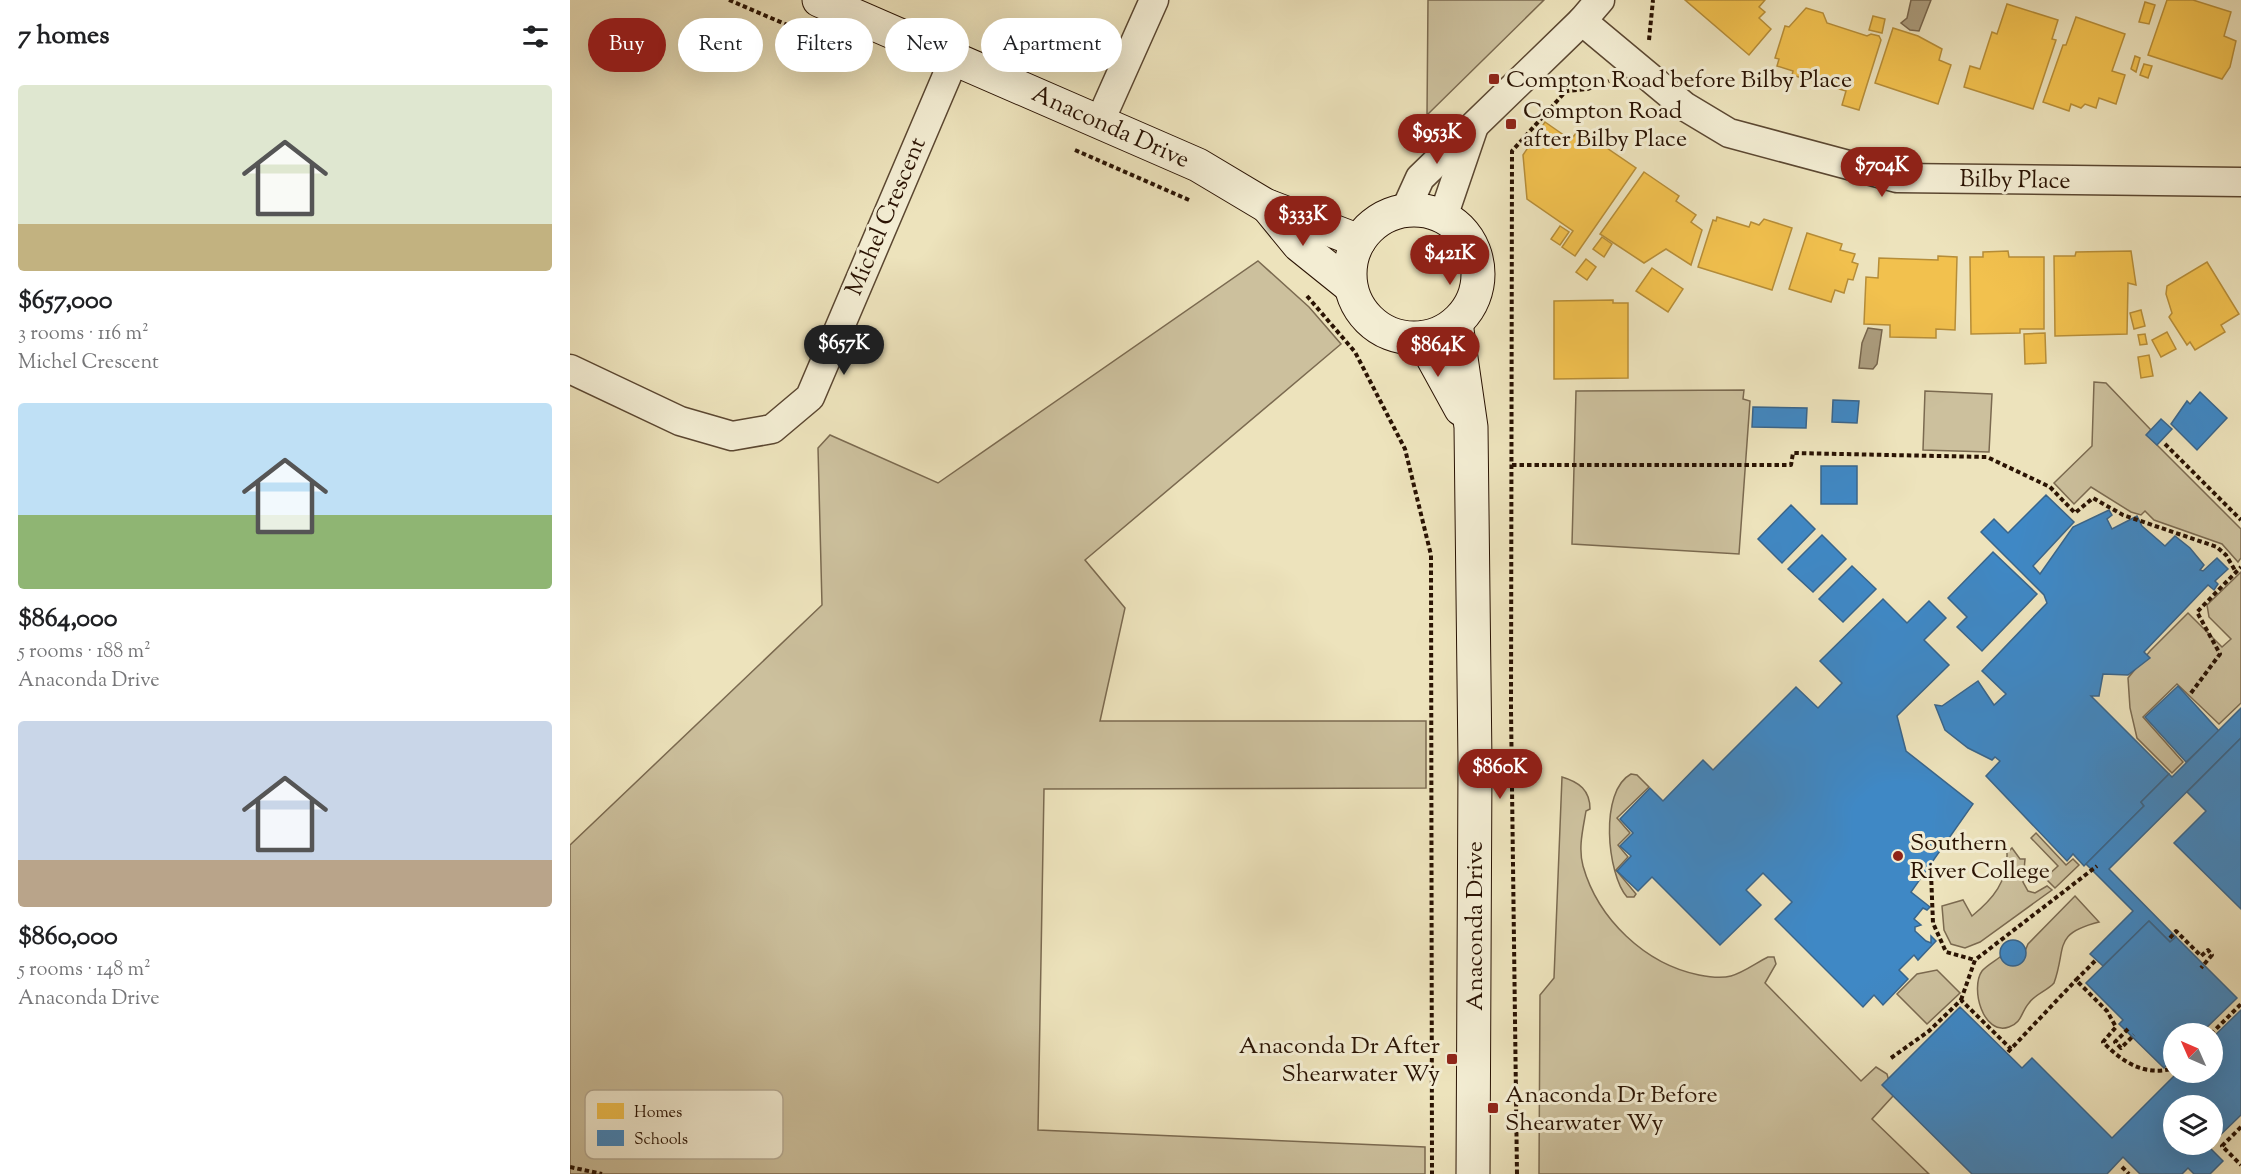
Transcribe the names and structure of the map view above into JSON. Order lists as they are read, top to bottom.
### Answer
{
  "streets": {
    "main road": ["Anaconda Drive"],
    "street": ["Bilby Place", "Michel Crescent"]
  },
  "places": {
    "transit": [
      "Compton Road before Bilby Place",
      "Compton Road after Bilby Place",
      "Anaconda Dr After Shearwater Wy",
      "Anaconda Dr Before Shearwater Wy"
    ],
    "other": ["Southern River College"]
  },
  "legend": ["Homes", "Schools"],
  "north": "top left",
  "page": {
    "heading": "7 homes",
    "chip": [
      "Buy",
      "Rent",
      "Filters",
      "New",
      "Apartment"
    ],
    "list": [
      {
        "name": "$657,000",
        "note": "3 rooms · 116 m² · Michel Crescent"
      },
      {
        "name": "$864,000",
        "note": "5 rooms · 188 m² · Anaconda Drive"
      },
      {
        "name": "$860,000",
        "note": "5 rooms · 148 m² · Anaconda Drive"
      }
    ],
    "price": [
      "$953K",
      "$704K",
      "$333K",
      "$421K",
      "$657K",
      "$864K",
      "$860K"
    ]
  }
}
